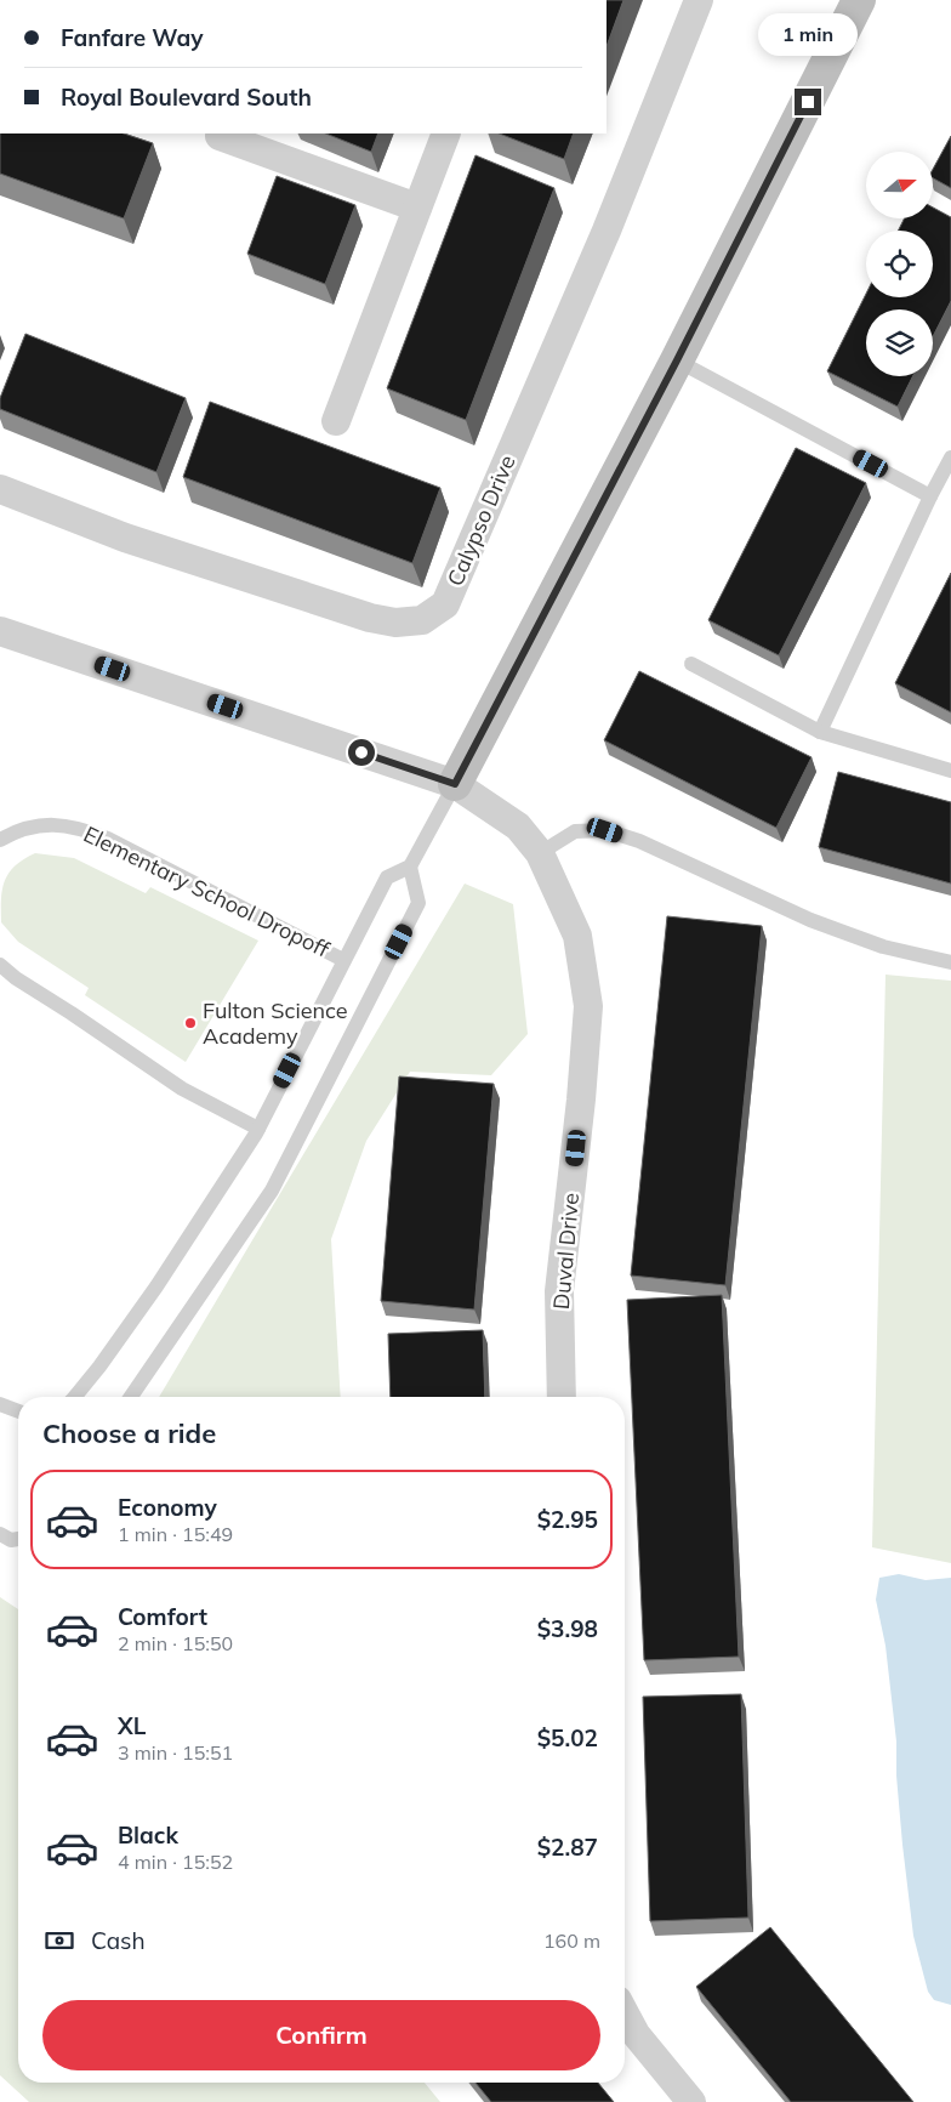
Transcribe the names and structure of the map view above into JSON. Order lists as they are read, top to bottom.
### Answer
{
  "streets": {
    "street": ["Calypso Drive", "Duval Drive"],
    "lane": ["Elementary School Dropoff"]
  },
  "places": ["Fulton Science Academy"],
  "north": "right",
  "page": {
    "banner": ["Fanfare Way", "Royal Boulevard South"],
    "bubble": "1 min",
    "heading": "Choose a ride",
    "list": [
      {
        "name": "Economy",
        "note": "1 min · 15:49",
        "value": "$2.95"
      },
      {
        "name": "Comfort",
        "note": "2 min · 15:50",
        "value": "$3.98"
      },
      {
        "name": "XL",
        "note": "3 min · 15:51",
        "value": "$5.02"
      },
      {
        "name": "Black",
        "note": "4 min · 15:52",
        "value": "$2.87"
      }
    ],
    "pay": ["Cash", "160 m"],
    "buttons": "Confirm"
  }
}
